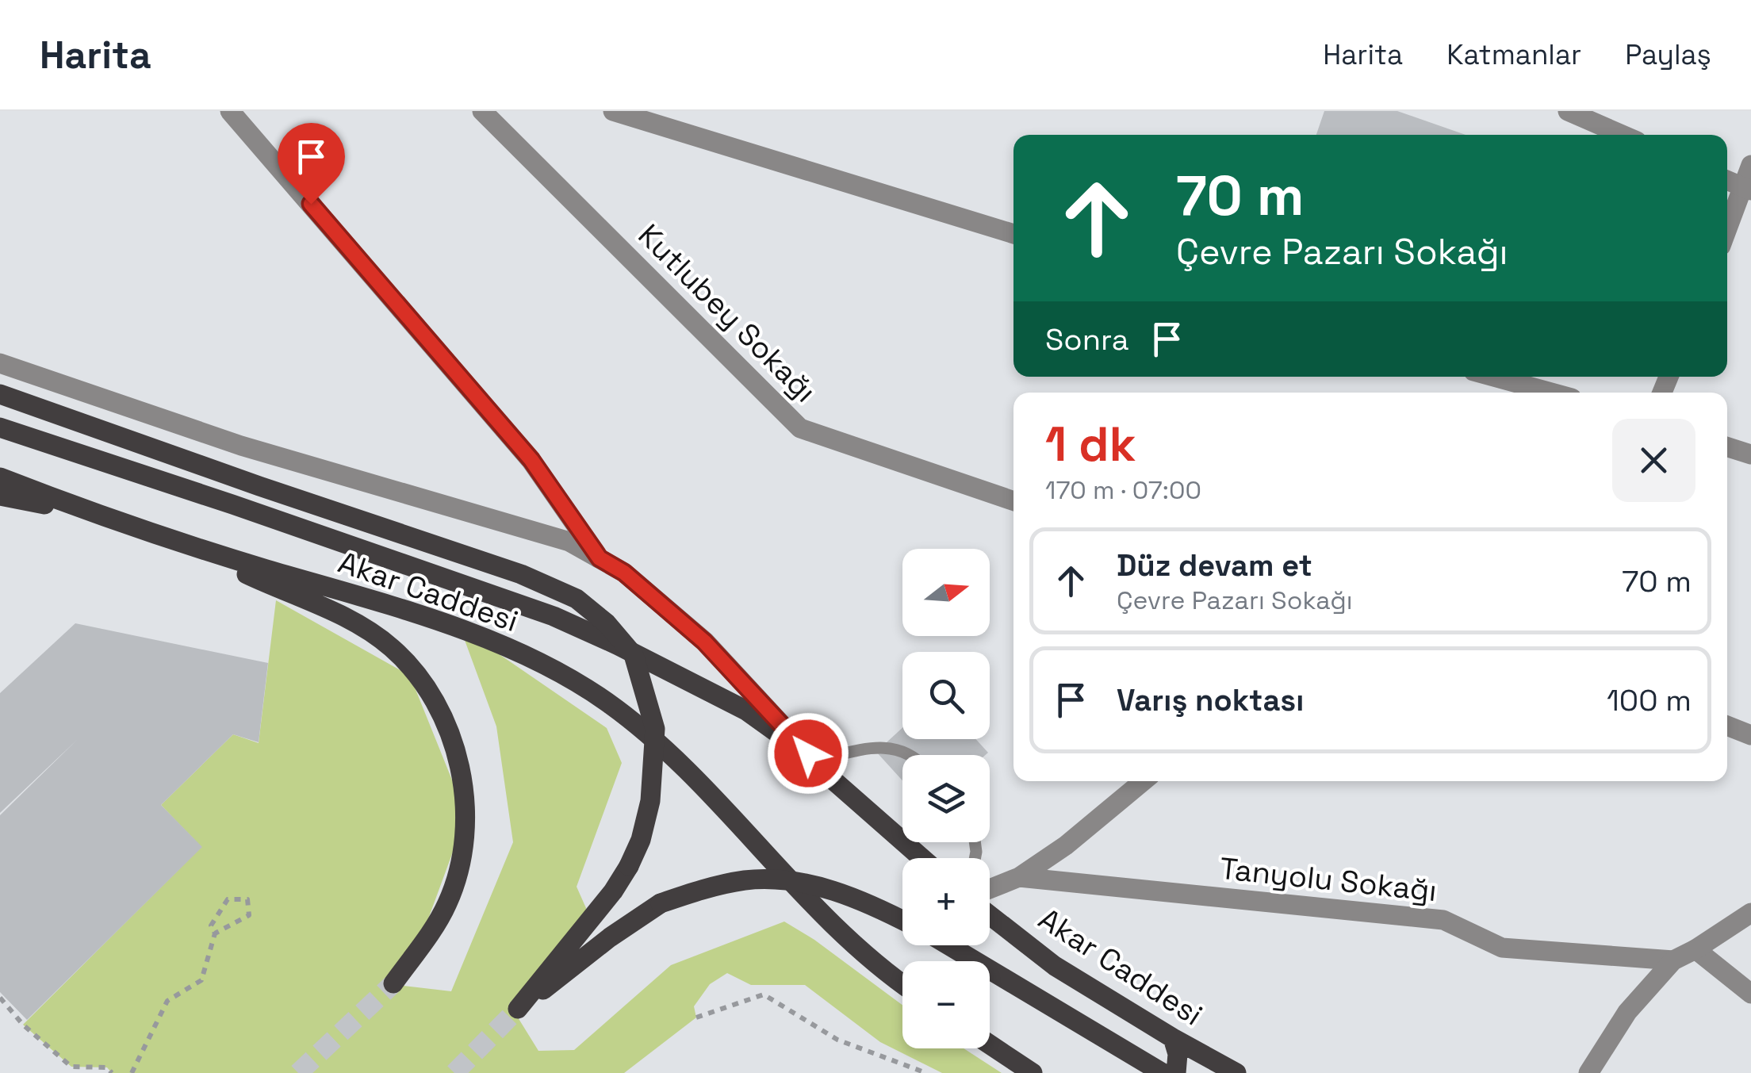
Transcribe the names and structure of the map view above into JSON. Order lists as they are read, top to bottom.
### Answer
{
  "streets": {
    "main road": ["Akar Caddesi"],
    "street": ["Kutlubey Sokağı", "Tanyolu Sokağı"]
  },
  "north": "right",
  "page": {
    "header": "Harita",
    "nav": ["Harita", "Katmanlar", "Paylaş"],
    "turn": ["70 m", "Çevre Pazarı Sokağı"],
    "then": "Sonra",
    "heading": ["1 dk", "170 m · 07:00"],
    "list": [
      {
        "name": "Düz devam et",
        "note": "Çevre Pazarı Sokağı",
        "value": "70 m"
      },
      {
        "name": "Varış noktası",
        "value": "100 m"
      }
    ],
    "map_buttons": ["+", "−"]
  }
}
